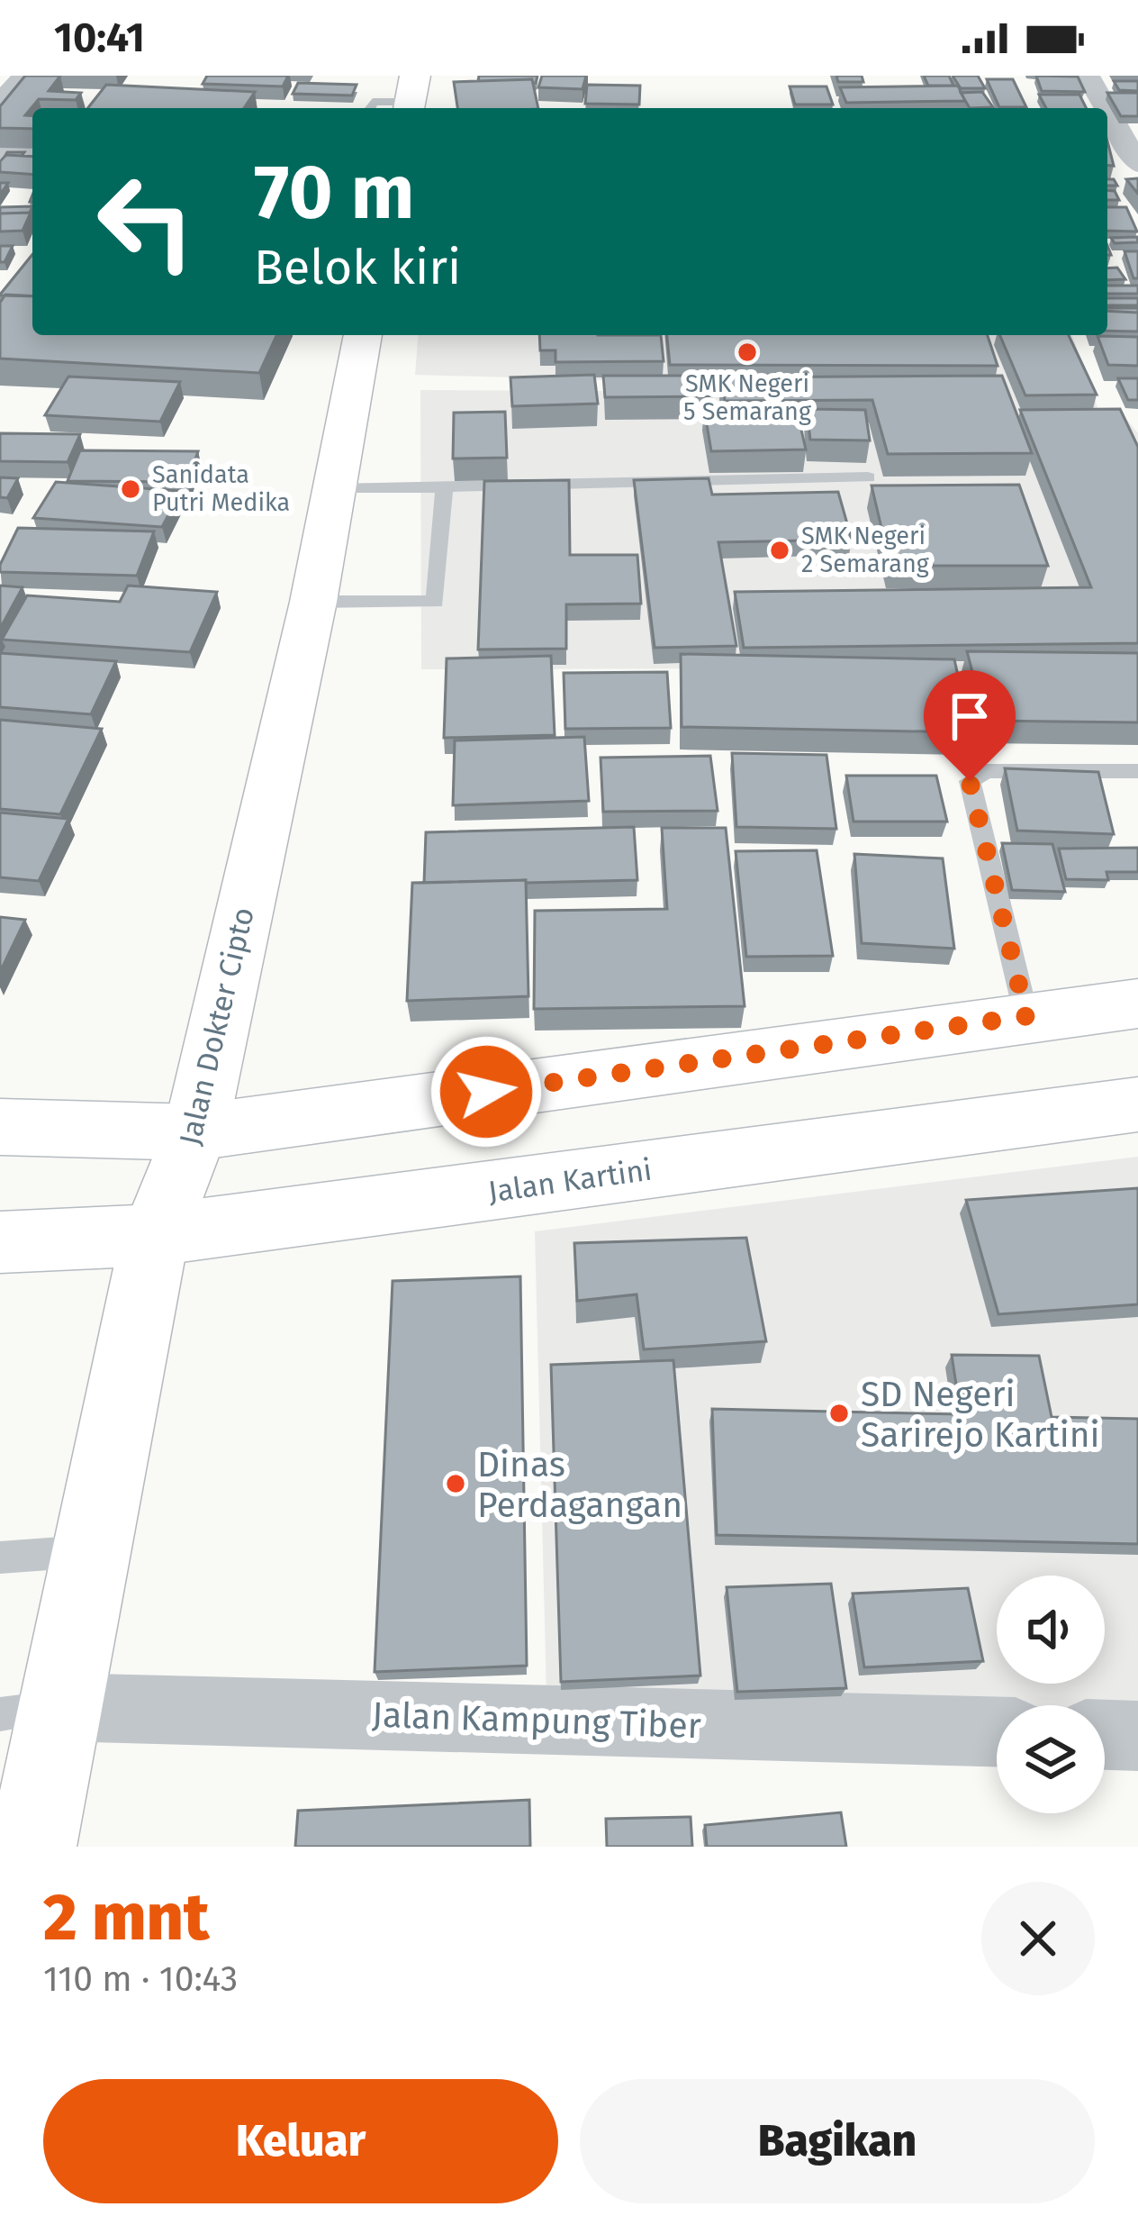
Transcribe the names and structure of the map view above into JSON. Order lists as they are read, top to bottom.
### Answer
{
  "streets": {
    "main road": ["Jalan Dokter Cipto", "Jalan Kartini"],
    "street": ["Jalan Kampung Tiber"]
  },
  "crossings": [
    ["Jalan Dokter Cipto", "Jalan Kartini"],
    ["Jalan Dokter Cipto", "Jalan Kampung Tiber"]
  ],
  "places": [
    "SMK Negeri 5 Semarang",
    "Sanidata Putri Medika",
    "SMK Negeri 2 Semarang",
    "SD Negeri Sarirejo Kartini",
    "Dinas Perdagangan"
  ],
  "page": {
    "status": "10:41",
    "turn": ["70 m", "Belok kiri"],
    "heading": ["2 mnt", "110 m · 10:43"],
    "buttons": ["Keluar", "Bagikan"]
  }
}
